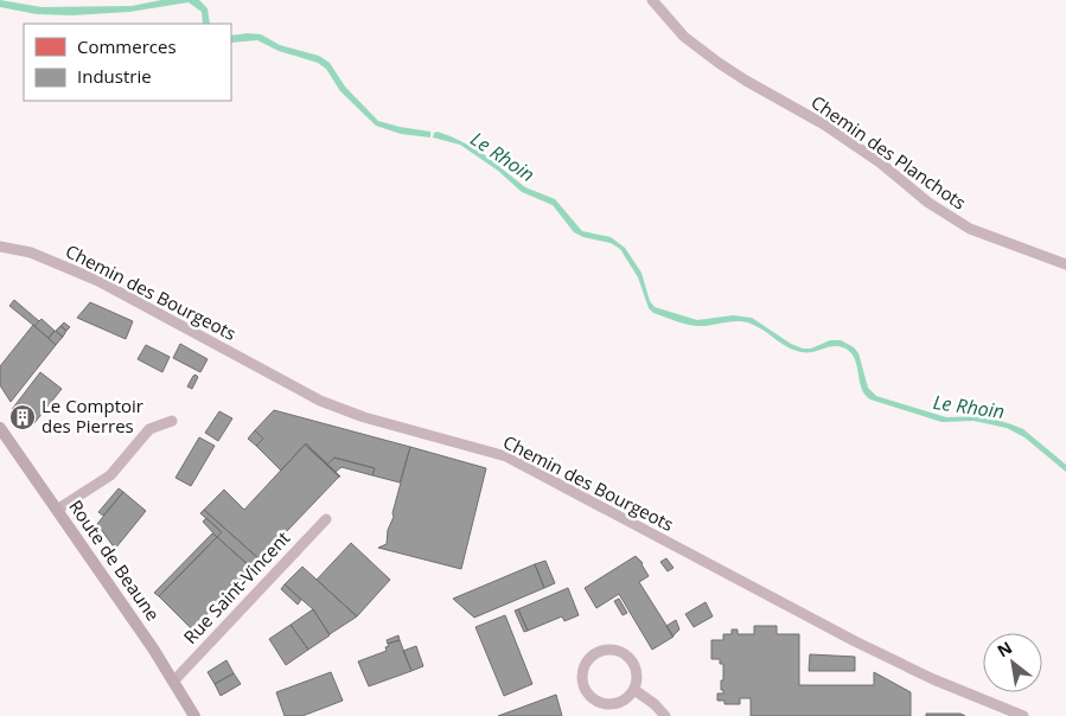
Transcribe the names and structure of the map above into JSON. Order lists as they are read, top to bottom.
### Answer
{
  "streets": {
    "main road": ["Route de Beaune"],
    "street": ["Chemin des Planchots", "Chemin des Bourgeots", "Rue Saint-Vincent"]
  },
  "crossings": [
    ["Route de Beaune", "Rue Saint-Vincent"]
  ],
  "water": ["Le Rhoin"],
  "places": {
    "building": ["Le Comptoir des Pierres"]
  },
  "legend": ["Commerces", "Industrie"],
  "north": "top left"
}
